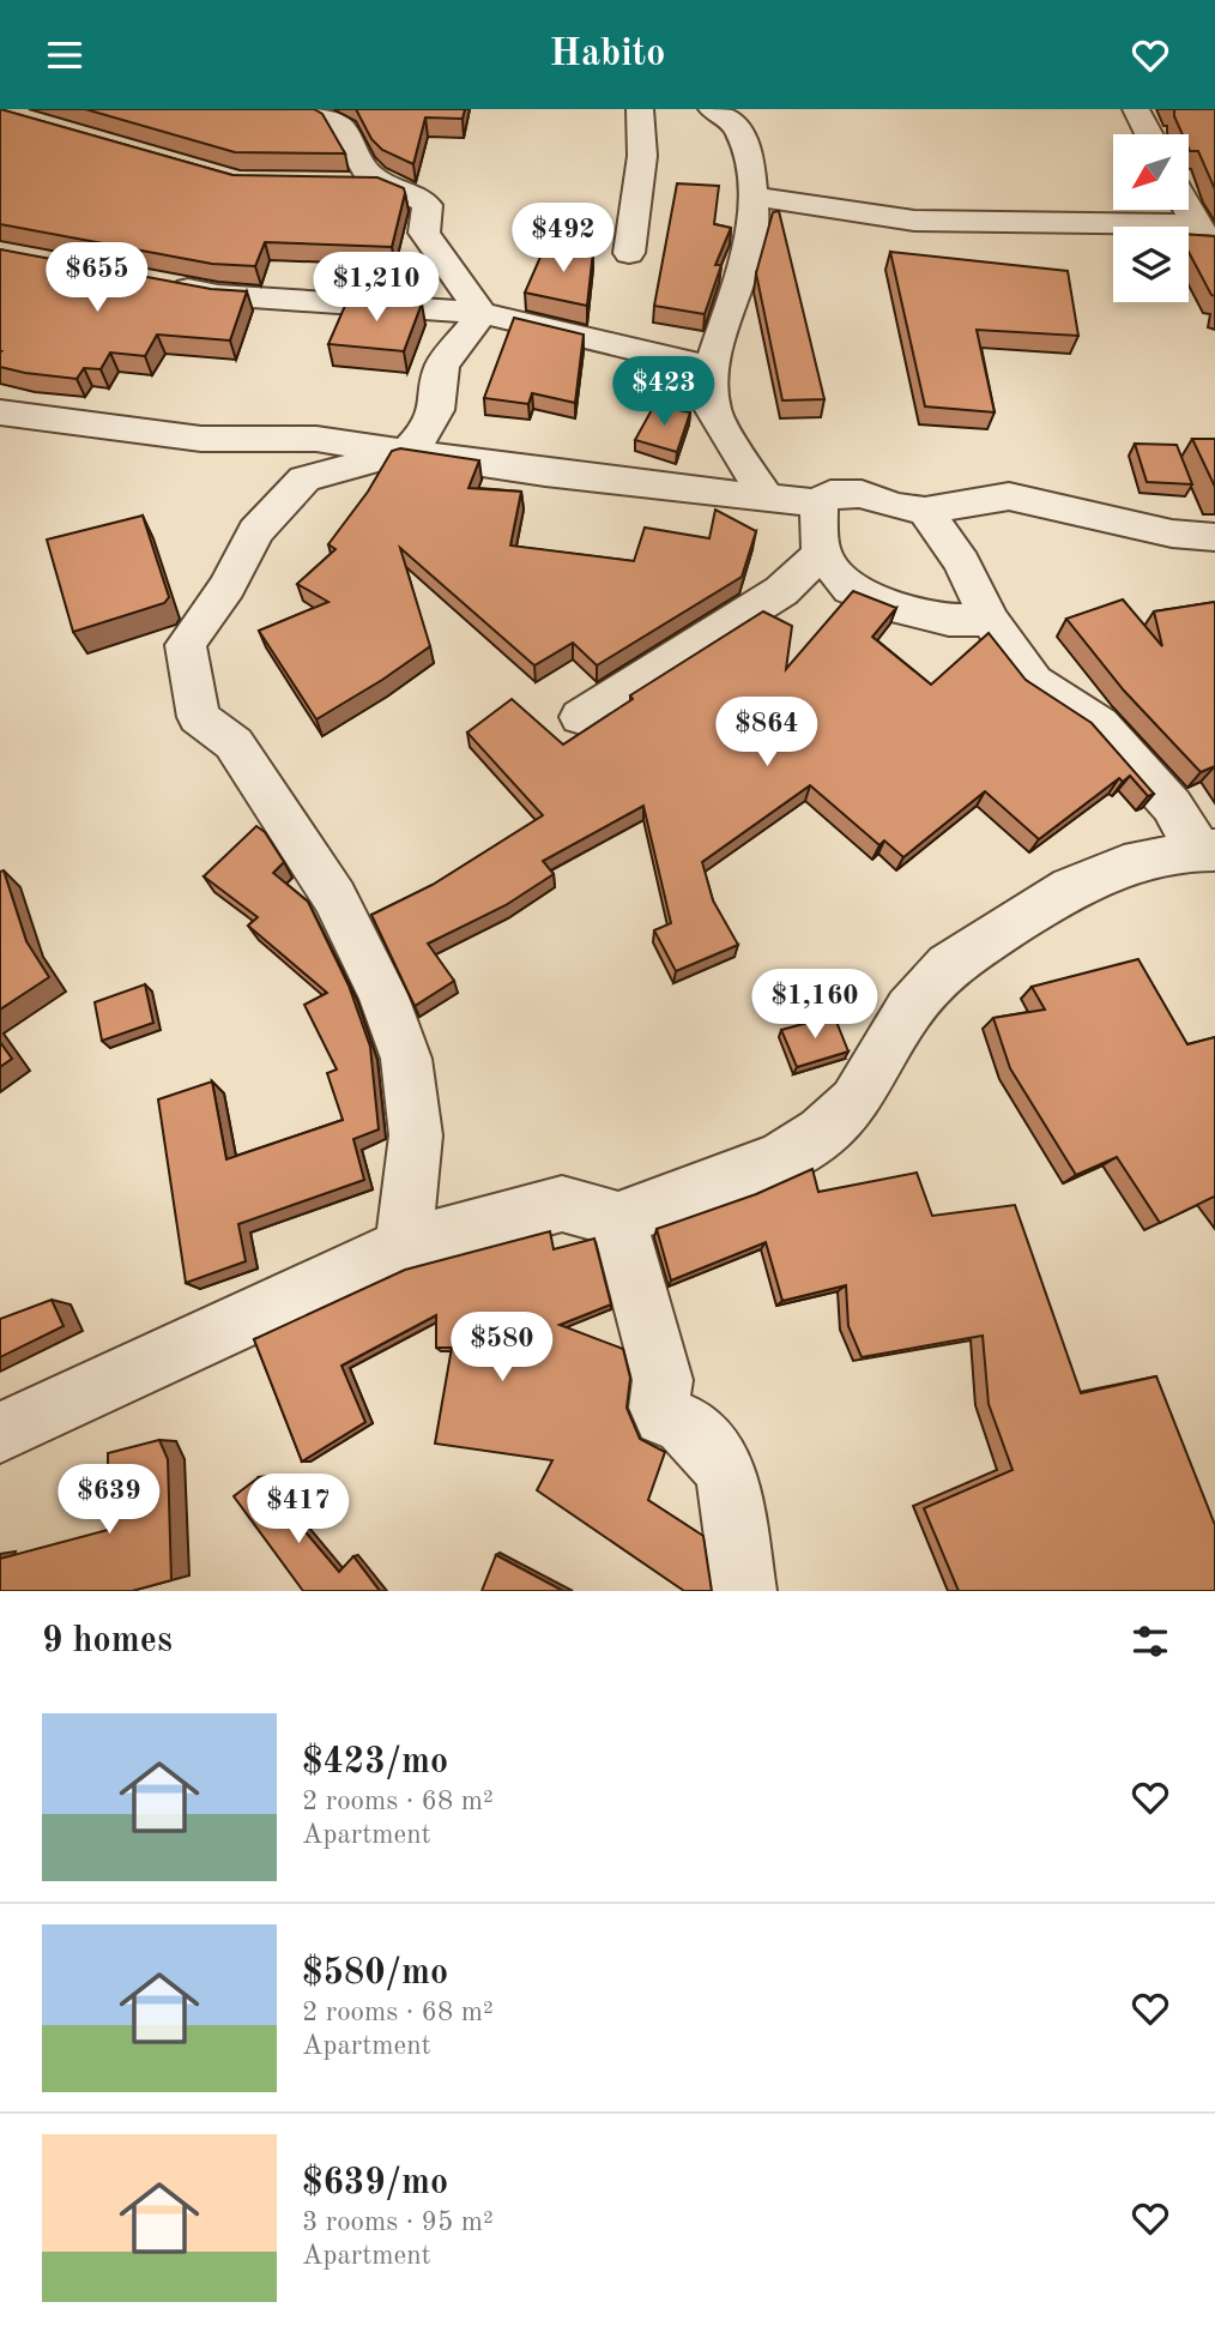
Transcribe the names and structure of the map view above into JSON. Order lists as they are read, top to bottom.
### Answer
{
  "north": "bottom left",
  "page": {
    "header": "Habito",
    "price": [
      "$492",
      "$655",
      "$1,210",
      "$423",
      "$864",
      "$1,160",
      "$580",
      "$639",
      "$417"
    ],
    "heading": "9 homes",
    "list": [
      {
        "name": "$423/mo",
        "note": "2 rooms · 68 m² · Apartment"
      },
      {
        "name": "$580/mo",
        "note": "2 rooms · 68 m² · Apartment"
      },
      {
        "name": "$639/mo",
        "note": "3 rooms · 95 m² · Apartment"
      }
    ]
  }
}
